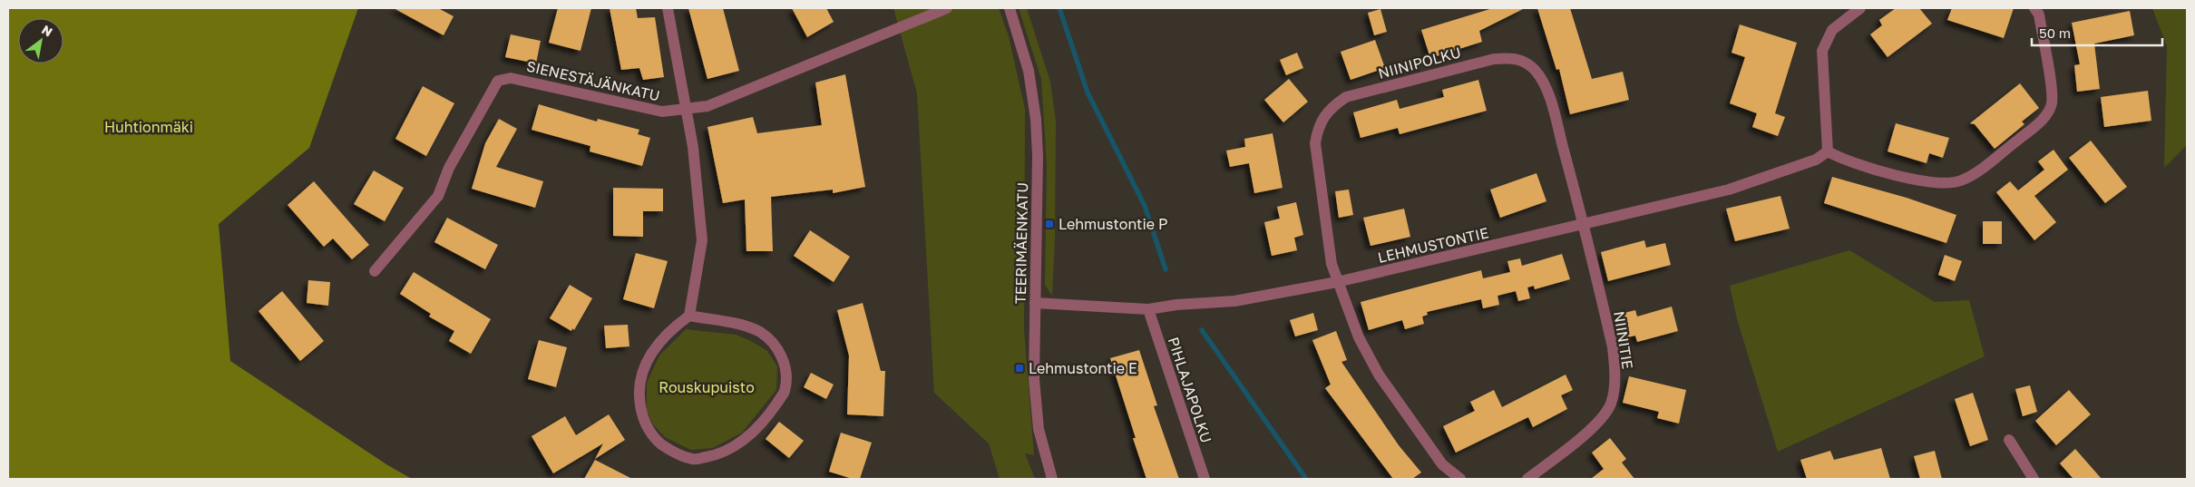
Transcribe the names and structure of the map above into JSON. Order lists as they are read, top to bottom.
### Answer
{
  "streets": {
    "street": [
      "NIINIPOLKU",
      "SIENESTÄJÄNKATU",
      "TEERIMÄENKATU",
      "LEHMUSTONTIE",
      "NIINITIE",
      "PIHLAJAPOLKU"
    ]
  },
  "crossings": [
    ["NIINIPOLKU", "LEHMUSTONTIE"],
    ["NIINIPOLKU", "NIINITIE"],
    ["TEERIMÄENKATU", "LEHMUSTONTIE"],
    ["LEHMUSTONTIE", "NIINITIE"],
    ["LEHMUSTONTIE", "PIHLAJAPOLKU"]
  ],
  "parks": ["Huhtionmäki", "Rouskupuisto"],
  "places": {
    "transit": ["Lehmustontie P", "Lehmustontie E"]
  },
  "scale_bar": "50 m",
  "north": "top right"
}
